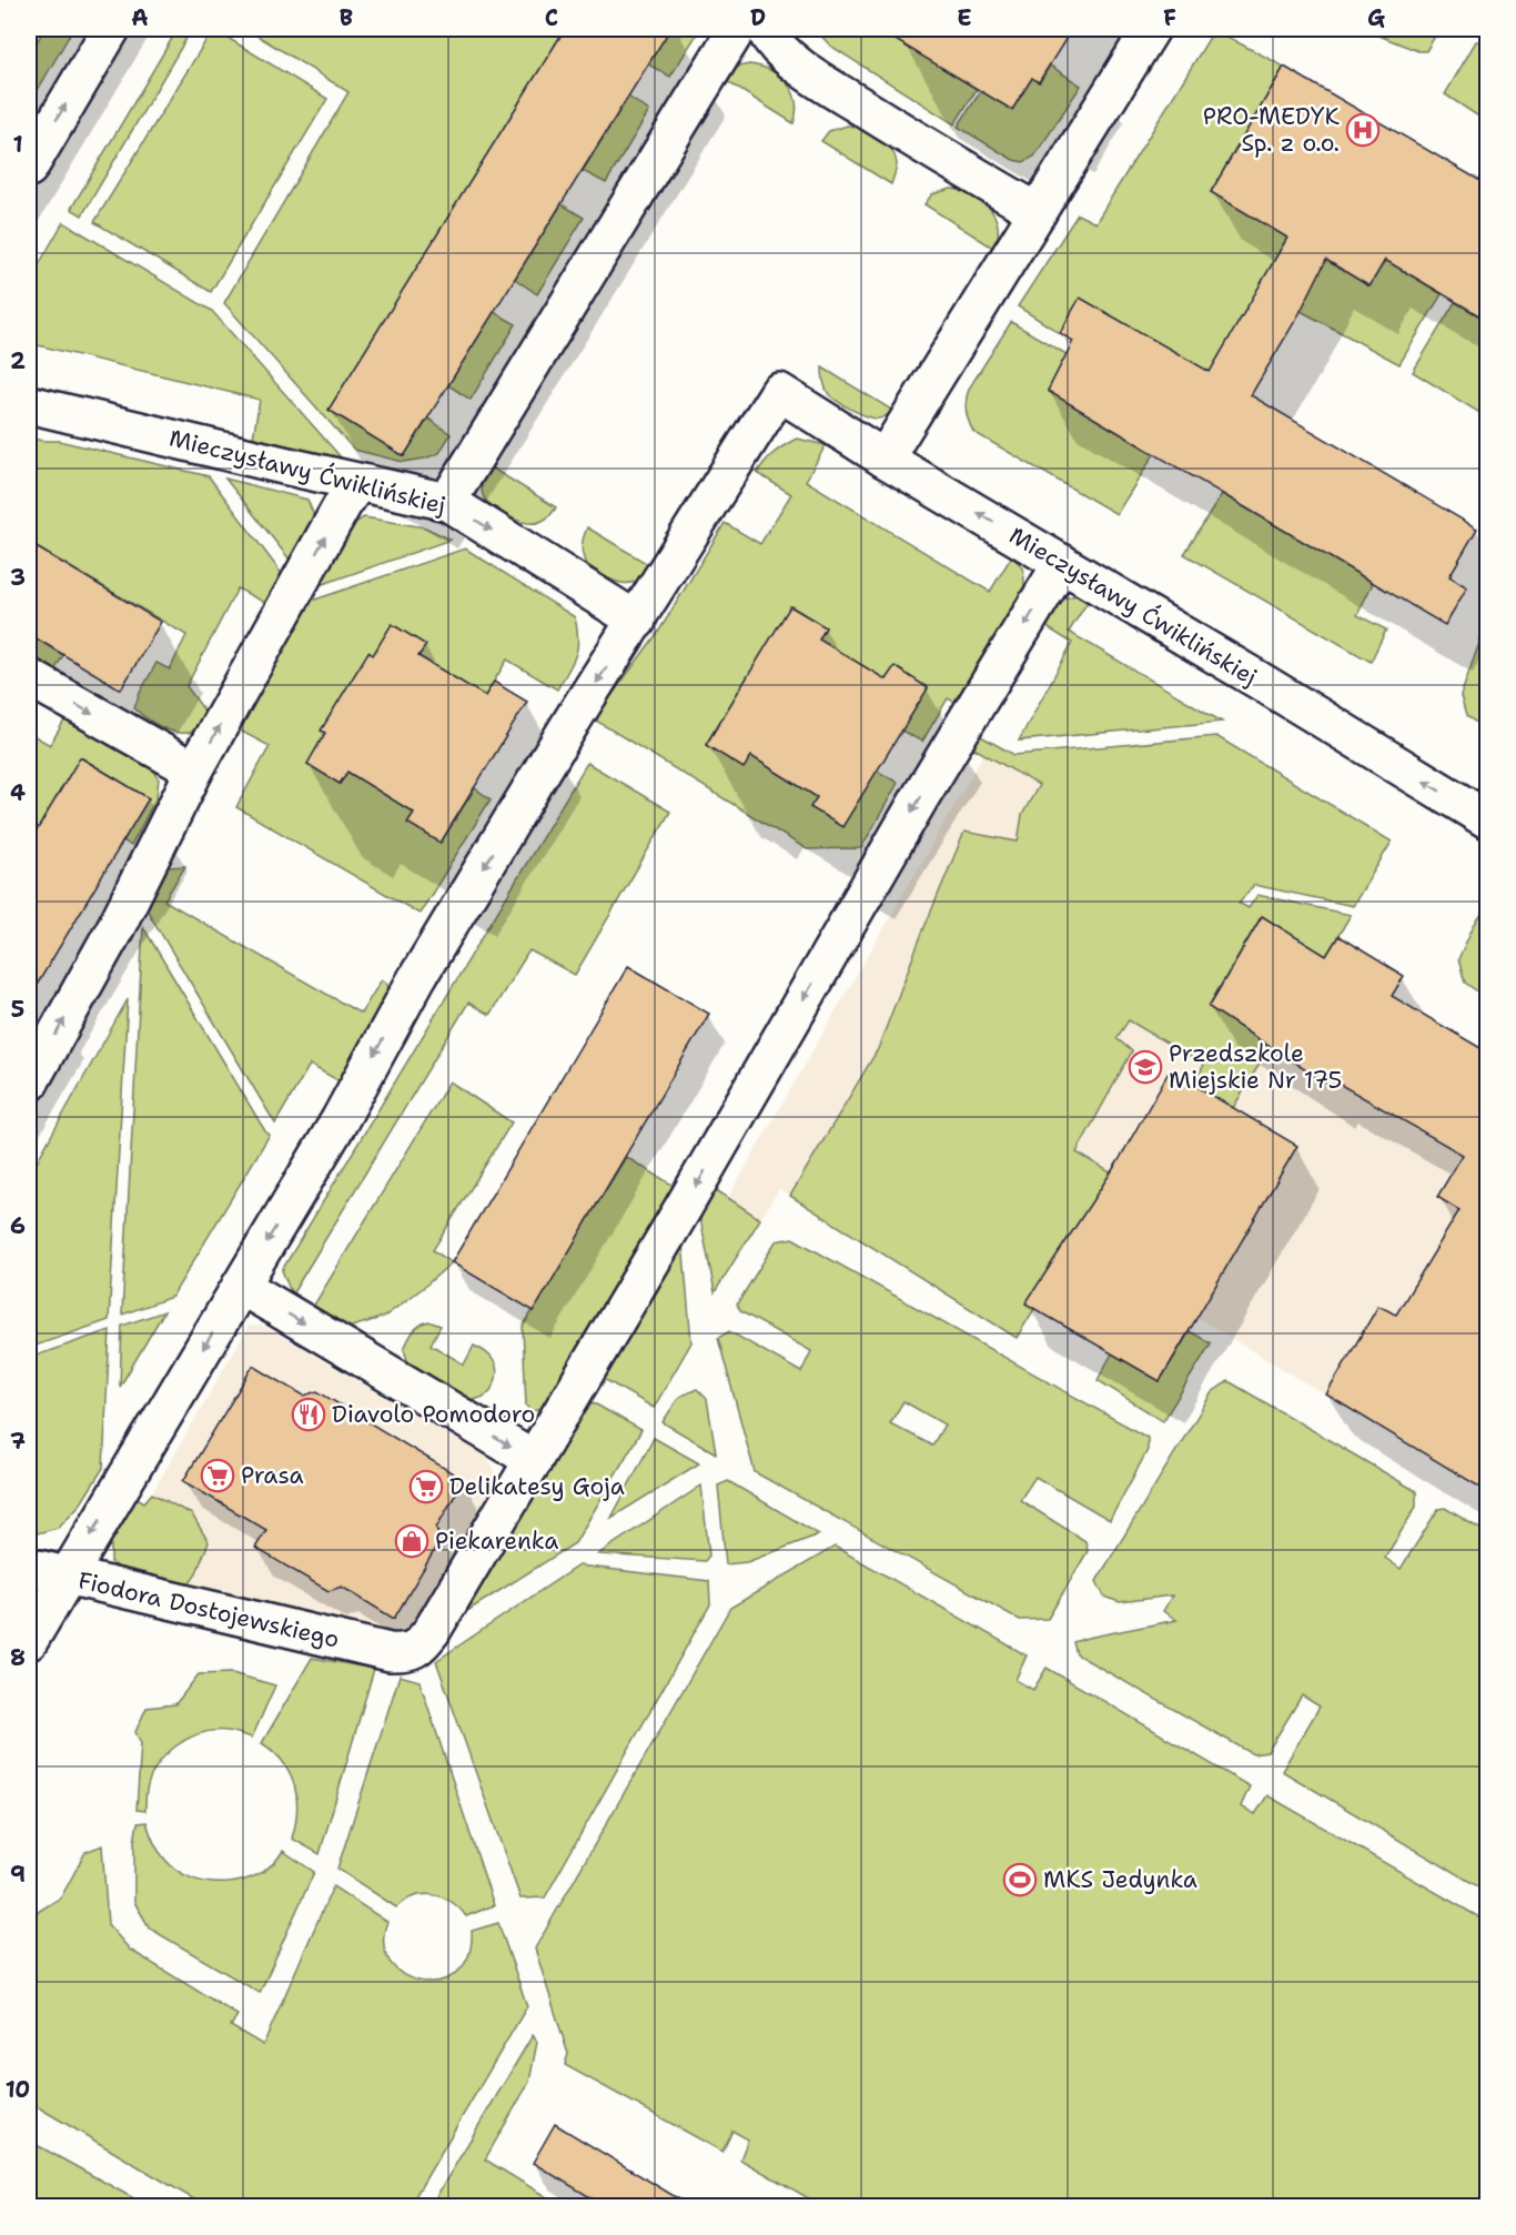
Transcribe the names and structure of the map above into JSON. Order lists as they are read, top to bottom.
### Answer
{
  "streets": {
    "street": ["Mieczysławy Ćwiklińskiej", "Fiodora Dostojewskiego"]
  },
  "places": {
    "hospital": ["PRO-MEDYK Sp. z o.o."],
    "school or university": ["Przedszkole Miejskie Nr 175"],
    "restaurant": ["Diavolo Pomodoro"],
    "supermarket": ["Prasa", "Delikatesy Goja"],
    "shop": ["Piekarenka"],
    "sports": ["MKS Jedynka"]
  },
  "grid": {
    "columns": [
      "A",
      "B",
      "C",
      "D",
      "E",
      "F",
      "G"
    ],
    "rows": [
      "1",
      "2",
      "3",
      "4",
      "5",
      "6",
      "7",
      "8",
      "9",
      "10"
    ]
  }
}
